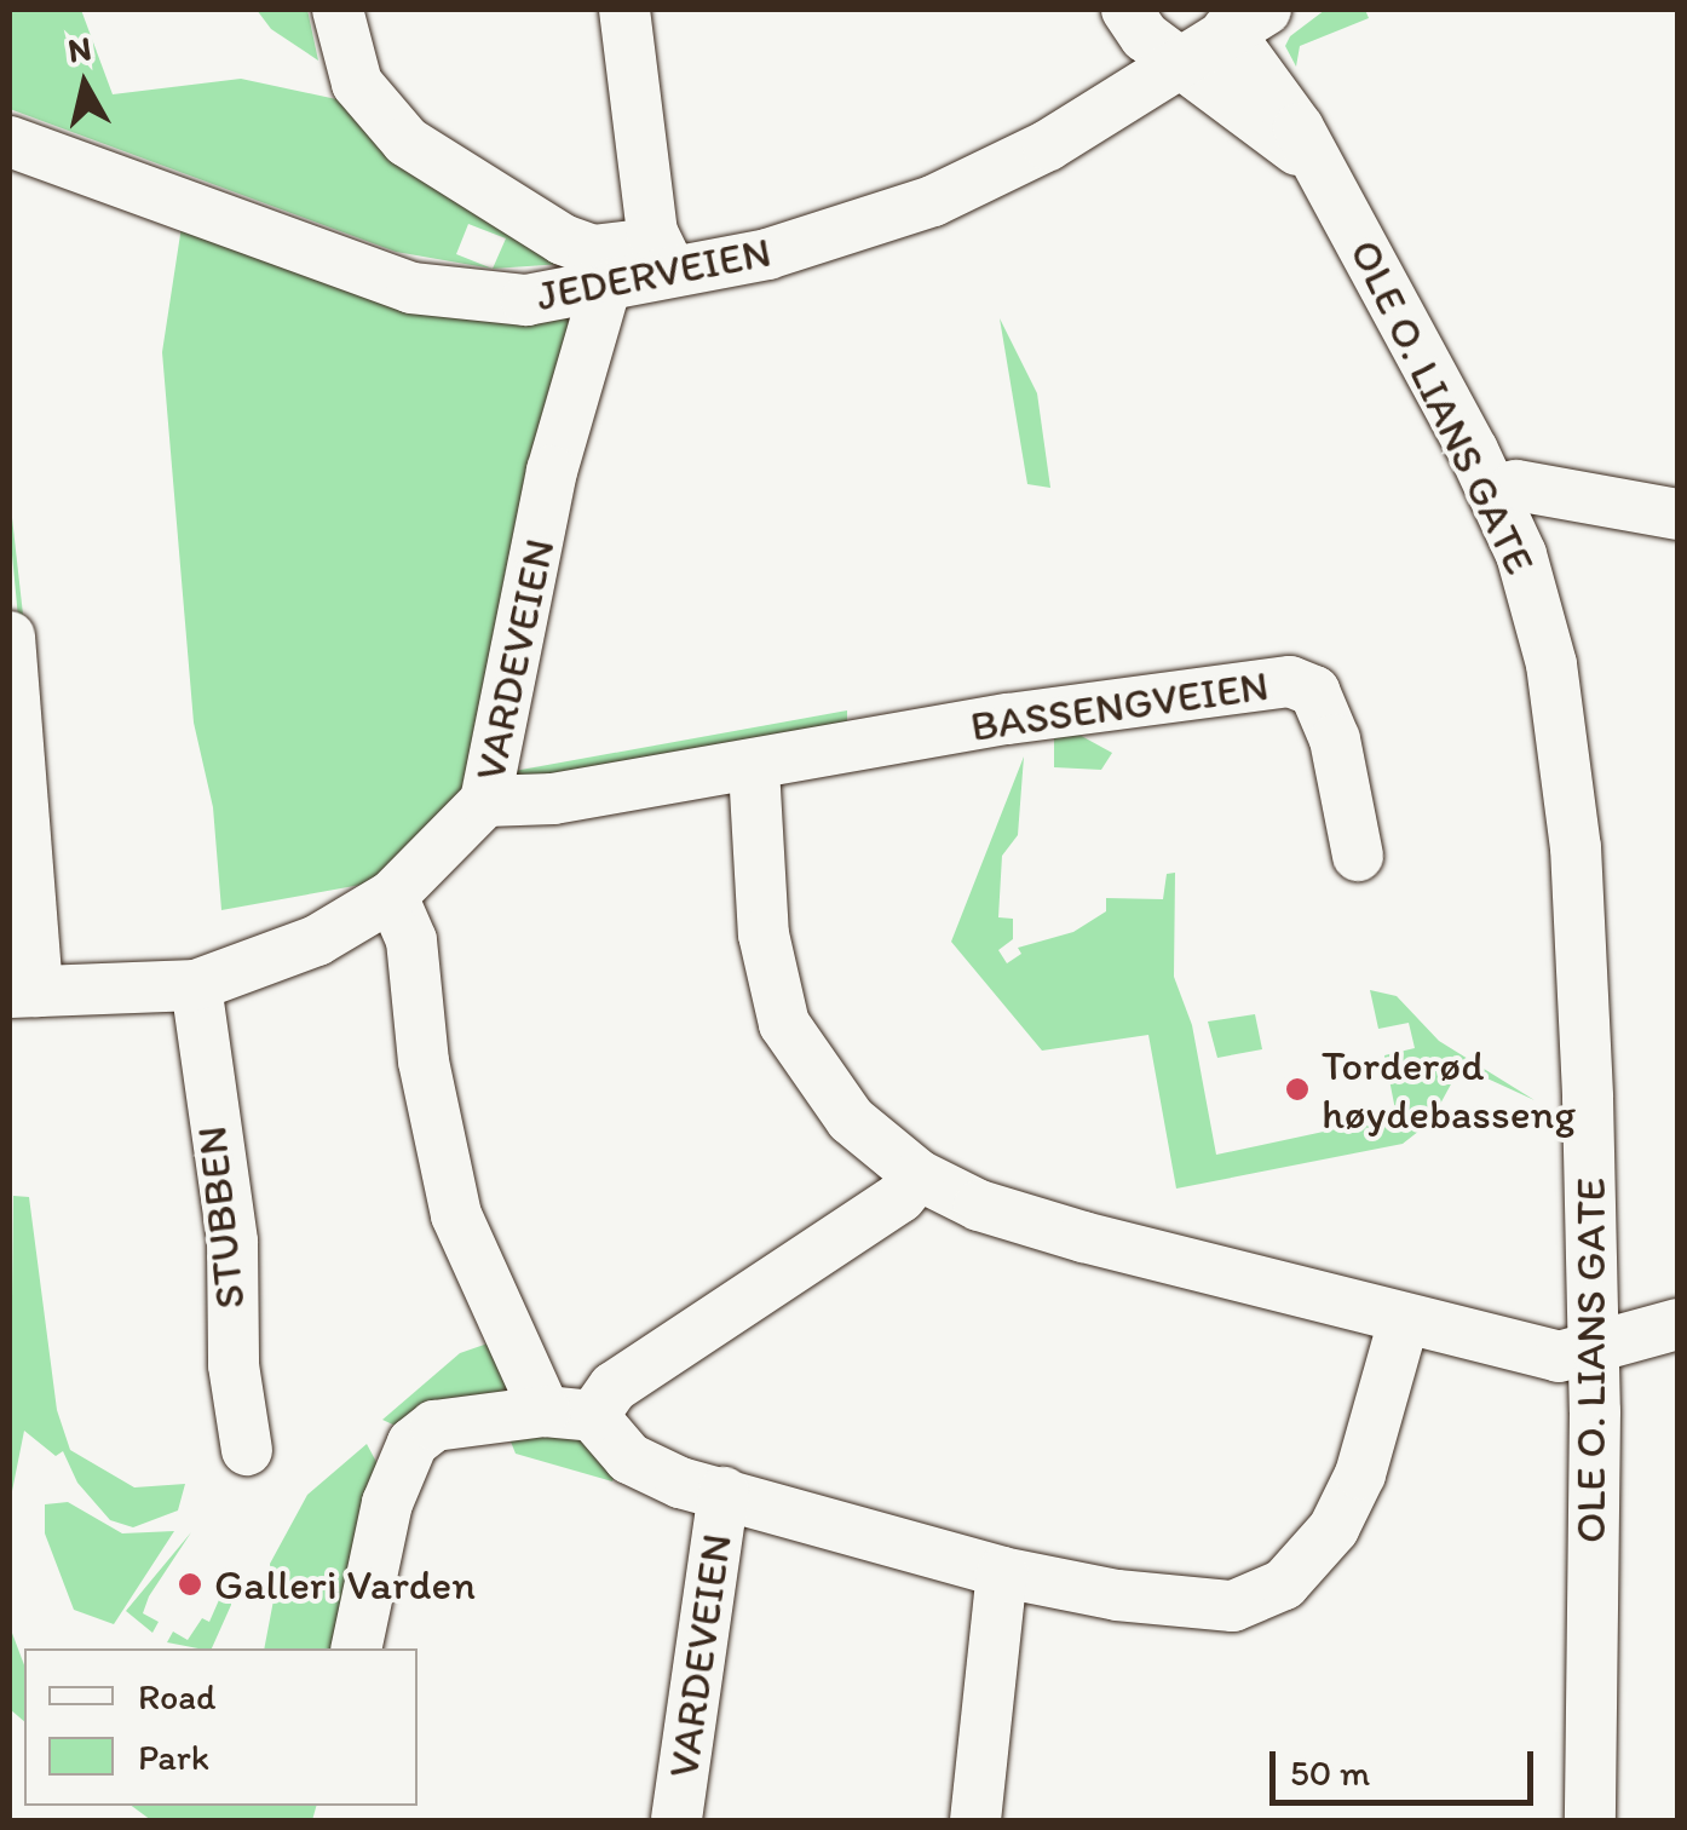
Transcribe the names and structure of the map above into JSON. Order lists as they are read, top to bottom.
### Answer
{
  "streets": {
    "street": [
      "JEDERVEIEN",
      "OLE O. LIANS GATE",
      "VARDEVEIEN",
      "BASSENGVEIEN",
      "STUBBEN"
    ]
  },
  "crossings": [
    ["JEDERVEIEN", "OLE O. LIANS GATE"],
    ["JEDERVEIEN", "VARDEVEIEN"],
    ["VARDEVEIEN", "BASSENGVEIEN"]
  ],
  "places": ["Torderød høydebasseng", "Galleri Varden"],
  "legend": ["Road", "Park"],
  "scale_bar": "50 m",
  "north": "top"
}
